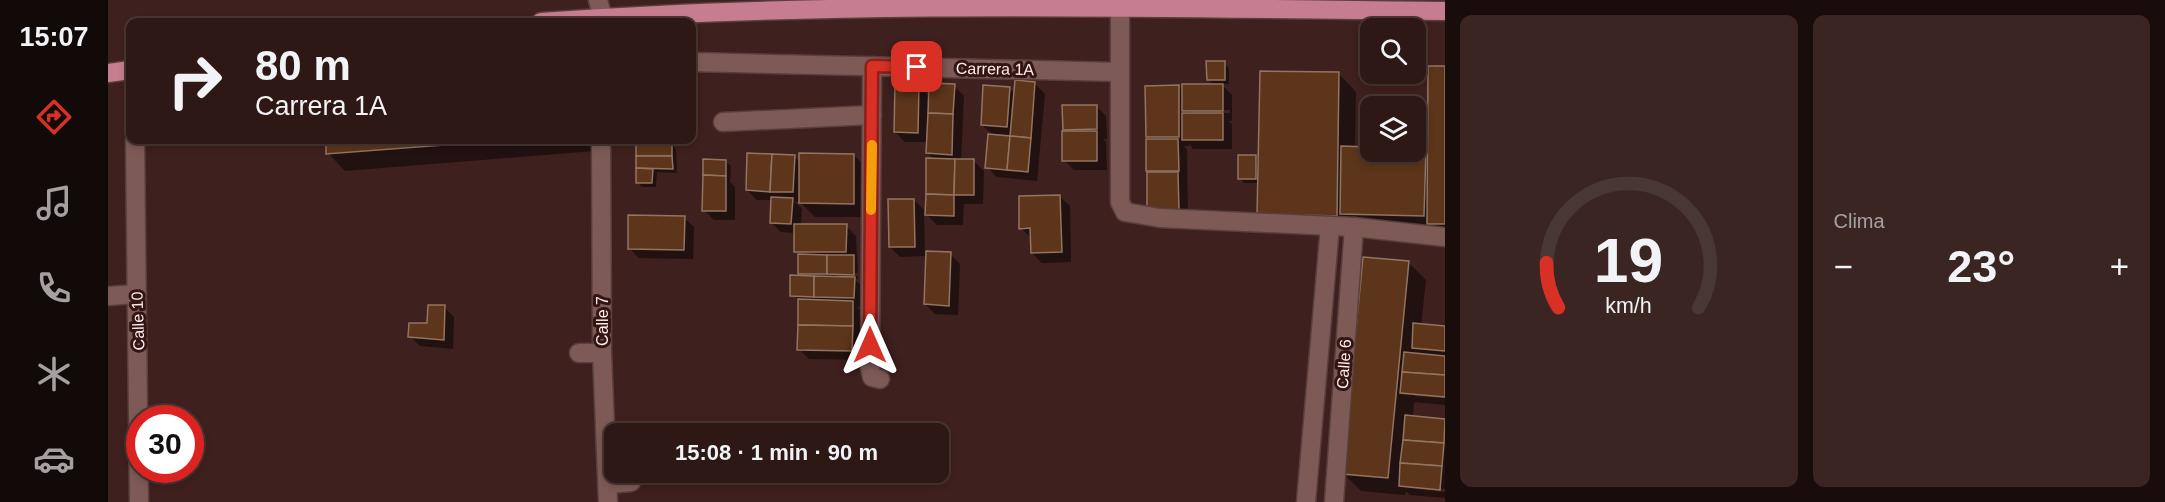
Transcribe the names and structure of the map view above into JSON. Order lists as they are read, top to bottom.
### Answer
{
  "streets": {
    "street": [
      "Carrera 1A",
      "Calle 10",
      "Calle 7",
      "Calle 6"
    ]
  },
  "page": {
    "tabs": "15:07",
    "tile": "Clima",
    "turn": ["80 m", "Carrera 1A"],
    "heat": ["−", "23°", "+"],
    "limit": "30",
    "trip": "15:08 · 1 min · 90 m",
    "gauge": ["19", "km/h"]
  }
}
